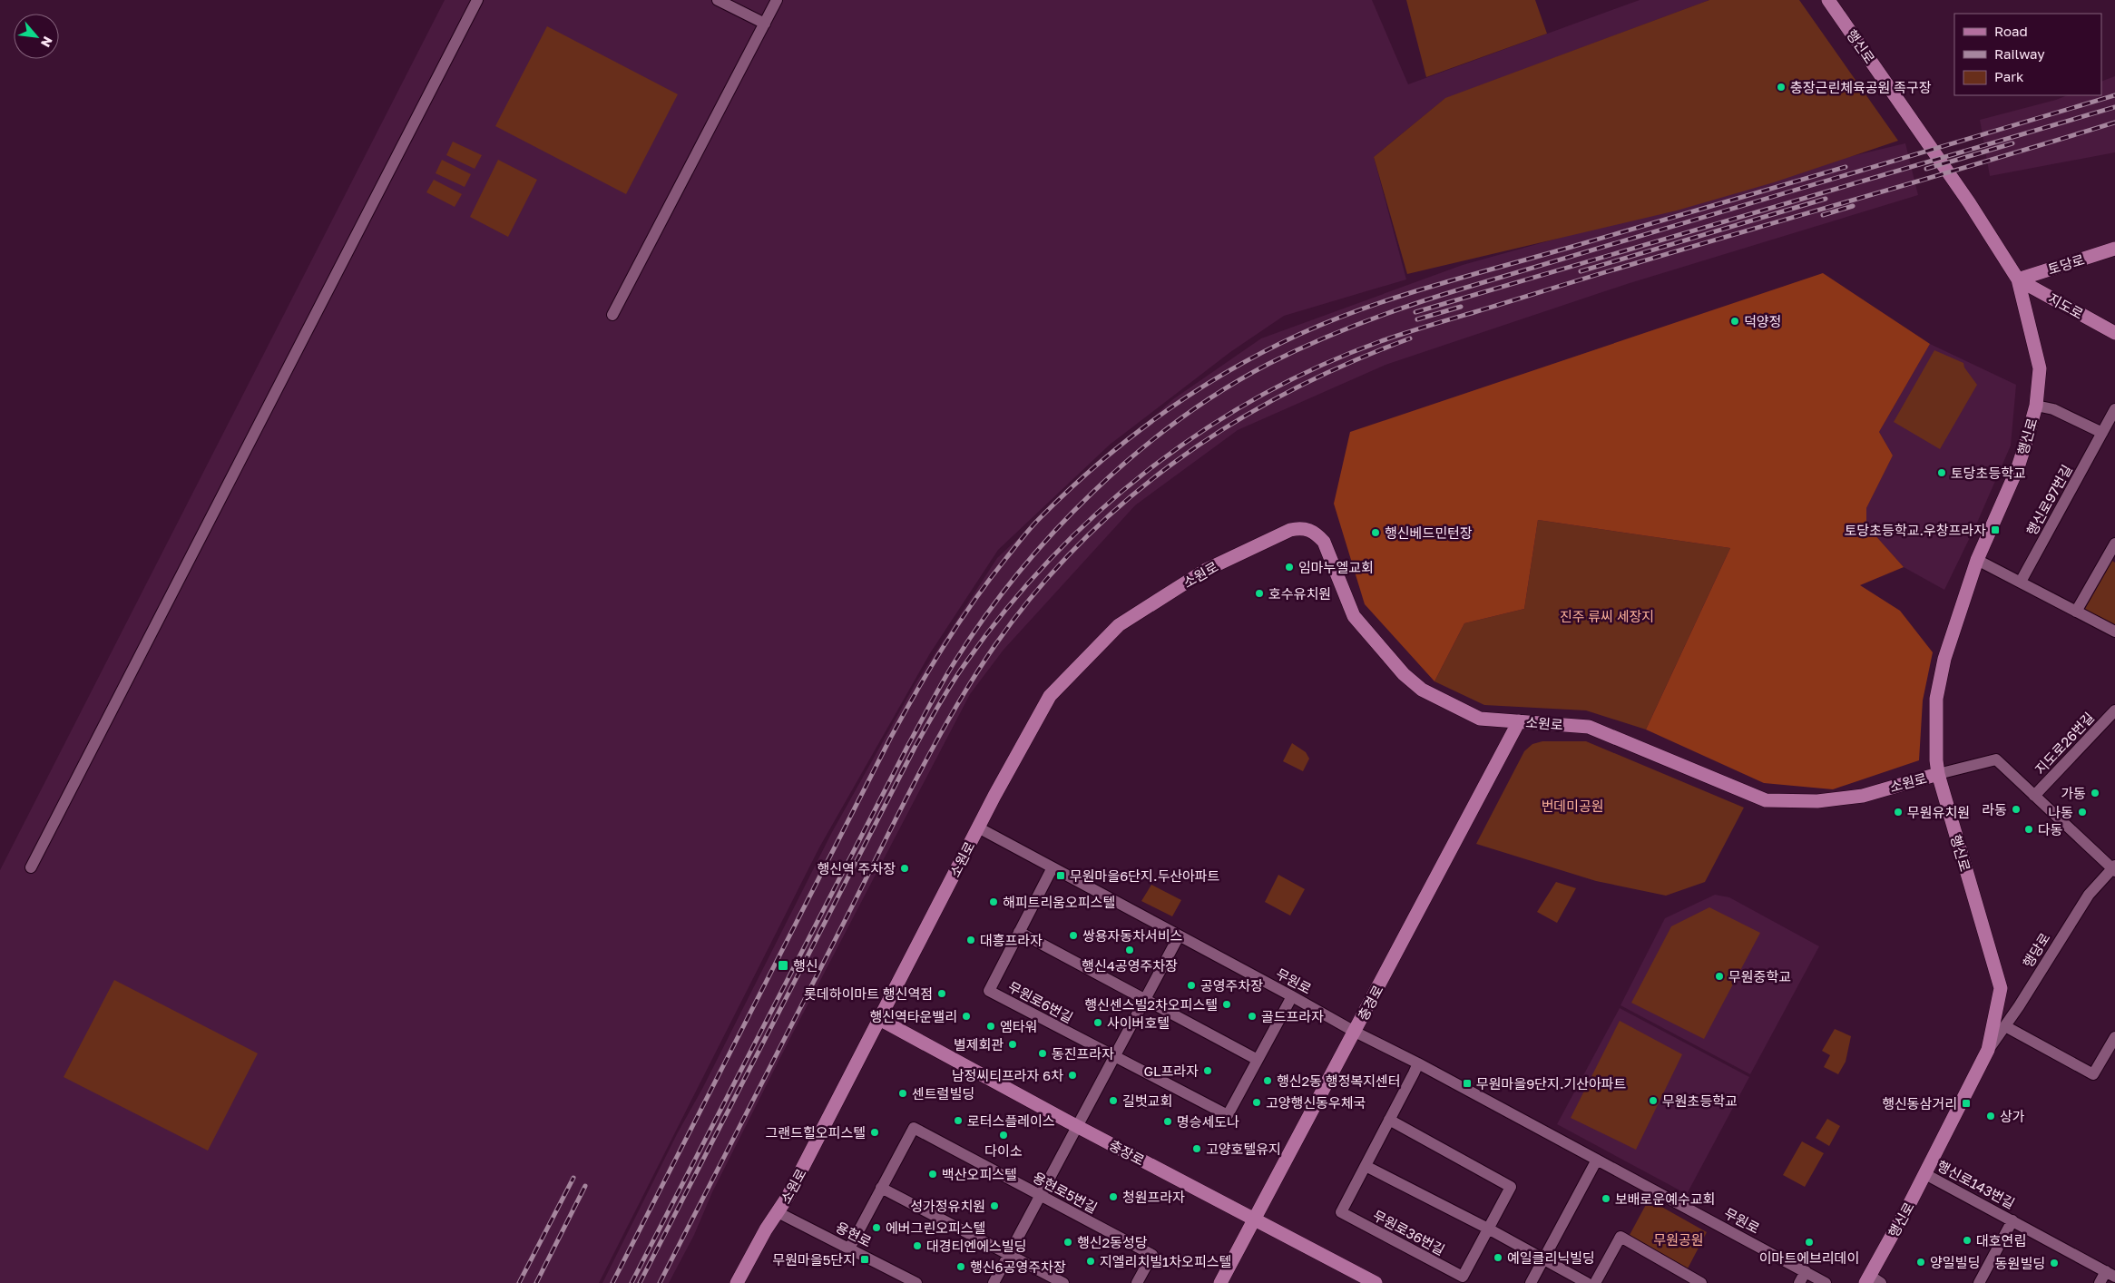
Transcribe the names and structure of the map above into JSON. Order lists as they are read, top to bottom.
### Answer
{
  "streets": {
    "main road": [
      "행신로",
      "토당로",
      "지도로",
      "소원로",
      "충경로",
      "충장로"
    ],
    "street": [
      "행신로97번길",
      "지도로26번길",
      "행당로",
      "무원로",
      "무원로6번길",
      "행신로143번길",
      "용현로5번길",
      "무원로36번길",
      "용현로"
    ]
  },
  "crossings": [
    ["행신로", "토당로"],
    ["행신로", "지도로"],
    ["행신로", "행신로97번길"],
    ["행신로", "소원로"],
    ["행신로", "행당로"],
    ["행신로", "행신로143번길"],
    ["토당로", "지도로"],
    ["소원로", "행당로"],
    ["소원로", "무원로"],
    ["소원로", "충경로"],
    ["소원로", "충장로"],
    ["소원로", "용현로"],
    ["지도로26번길", "행당로"],
    ["무원로", "무원로6번길"],
    ["무원로", "충경로"],
    ["무원로", "무원로36번길"],
    ["충경로", "충장로"],
    ["용현로5번길", "용현로"]
  ],
  "parks": ["진주 류씨 세장지", "번데미공원", "무원공원"],
  "places": {
    "other": [
      "충장근린체육공원 족구장",
      "덕양정",
      "토당초등학교",
      "행신베드민턴장",
      "임마누엘교회",
      "호수유치원",
      "가동",
      "라동",
      "무원유치원",
      "나동",
      "다동",
      "행신역 주차장",
      "해피트리움오피스텔",
      "쌍용자동차서비스",
      "대흥프라자",
      "행신4공영주차장",
      "무원중학교",
      "공영주차장",
      "롯데하이마트 행신역점",
      "행신센스빌2차오피스텔",
      "행신역타운밸리",
      "골드프라자",
      "사이버호텔",
      "엠타워",
      "별제회관",
      "동진프라자",
      "GL프라자",
      "남정씨티프라자 6차",
      "행신2동 행정복지센터",
      "센트럴빌딩",
      "길벗교회",
      "무원초등학교",
      "고양행신동우체국",
      "상가",
      "로터스플레이스",
      "명승세도나",
      "그랜드힐오피스텔",
      "다이소",
      "고양호텔유지",
      "백산오피스텔",
      "청원프라자",
      "보배로운예수교회",
      "성가정유치원",
      "에버그린오피스텔",
      "대호연립",
      "행신2동성당",
      "이마트에브리데이",
      "대경티엔에스빌딩",
      "예일클리닉빌딩",
      "지엘리치빌1차오피스텔",
      "양일빌딩",
      "동원빌딩",
      "행신6공영주차장"
    ],
    "transit": [
      "토당초등학교.우창프라자",
      "무원마을6단지.두산아파트",
      "행신",
      "무원마을9단지.기산아파트",
      "행신동삼거리",
      "무원마을5단지"
    ]
  },
  "legend": ["Road", "Railway", "Park"],
  "north": "bottom right"
}
